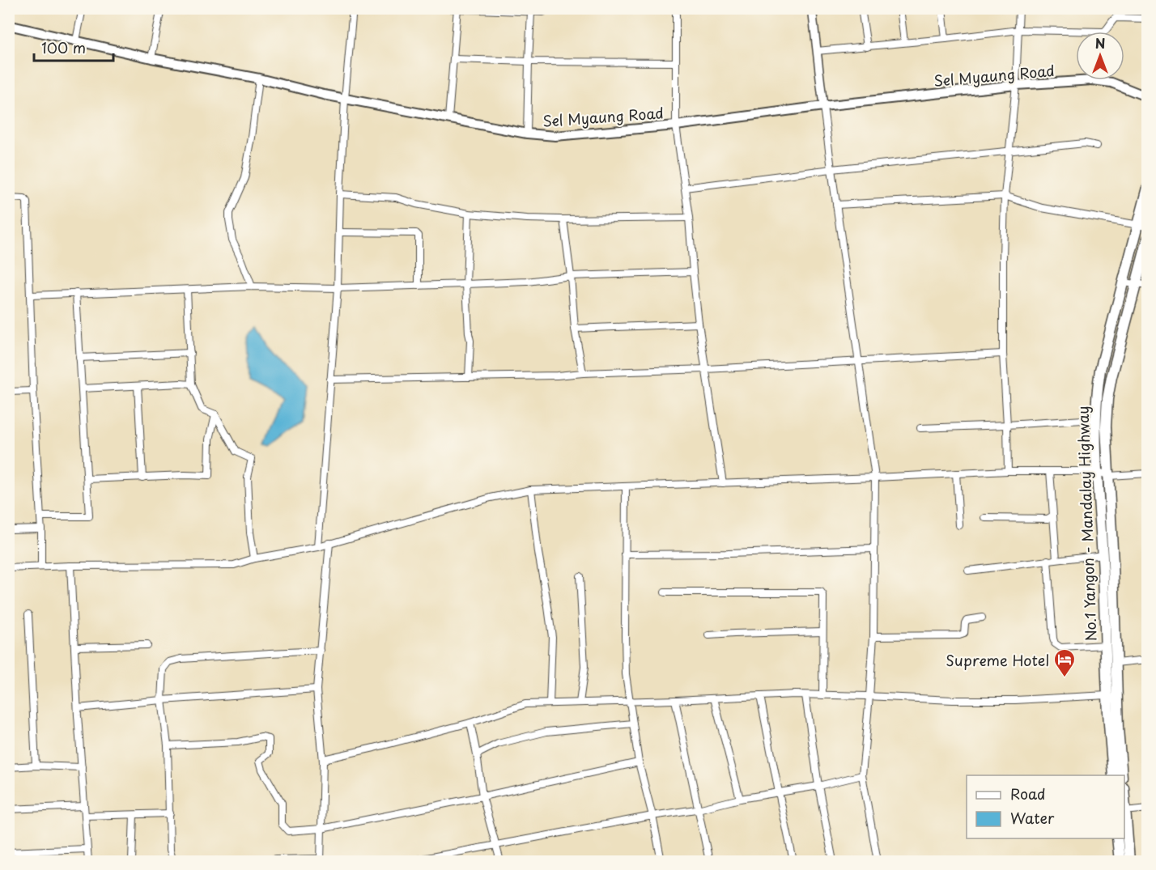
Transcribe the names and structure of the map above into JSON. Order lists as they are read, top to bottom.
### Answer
{
  "streets": {
    "highway": ["No.1 Yangon - Mandalay Highway"],
    "main road": ["Sel Myaung Road"]
  },
  "places": {
    "hotel": ["Supreme Hotel"]
  },
  "legend": ["Road", "Water"],
  "scale_bar": "100 m",
  "north": "top"
}
